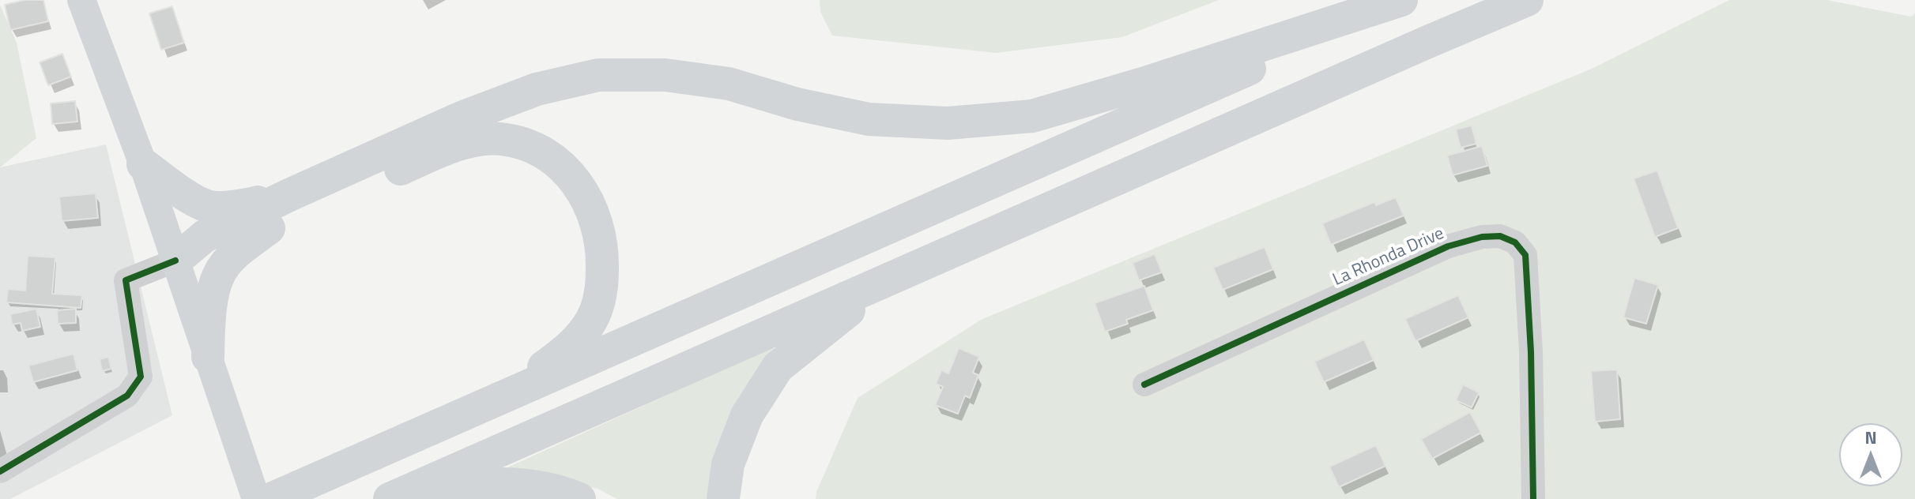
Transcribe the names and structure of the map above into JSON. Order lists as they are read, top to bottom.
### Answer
{
  "streets": {
    "street": ["La Rhonda Drive"]
  },
  "north": "top"
}
